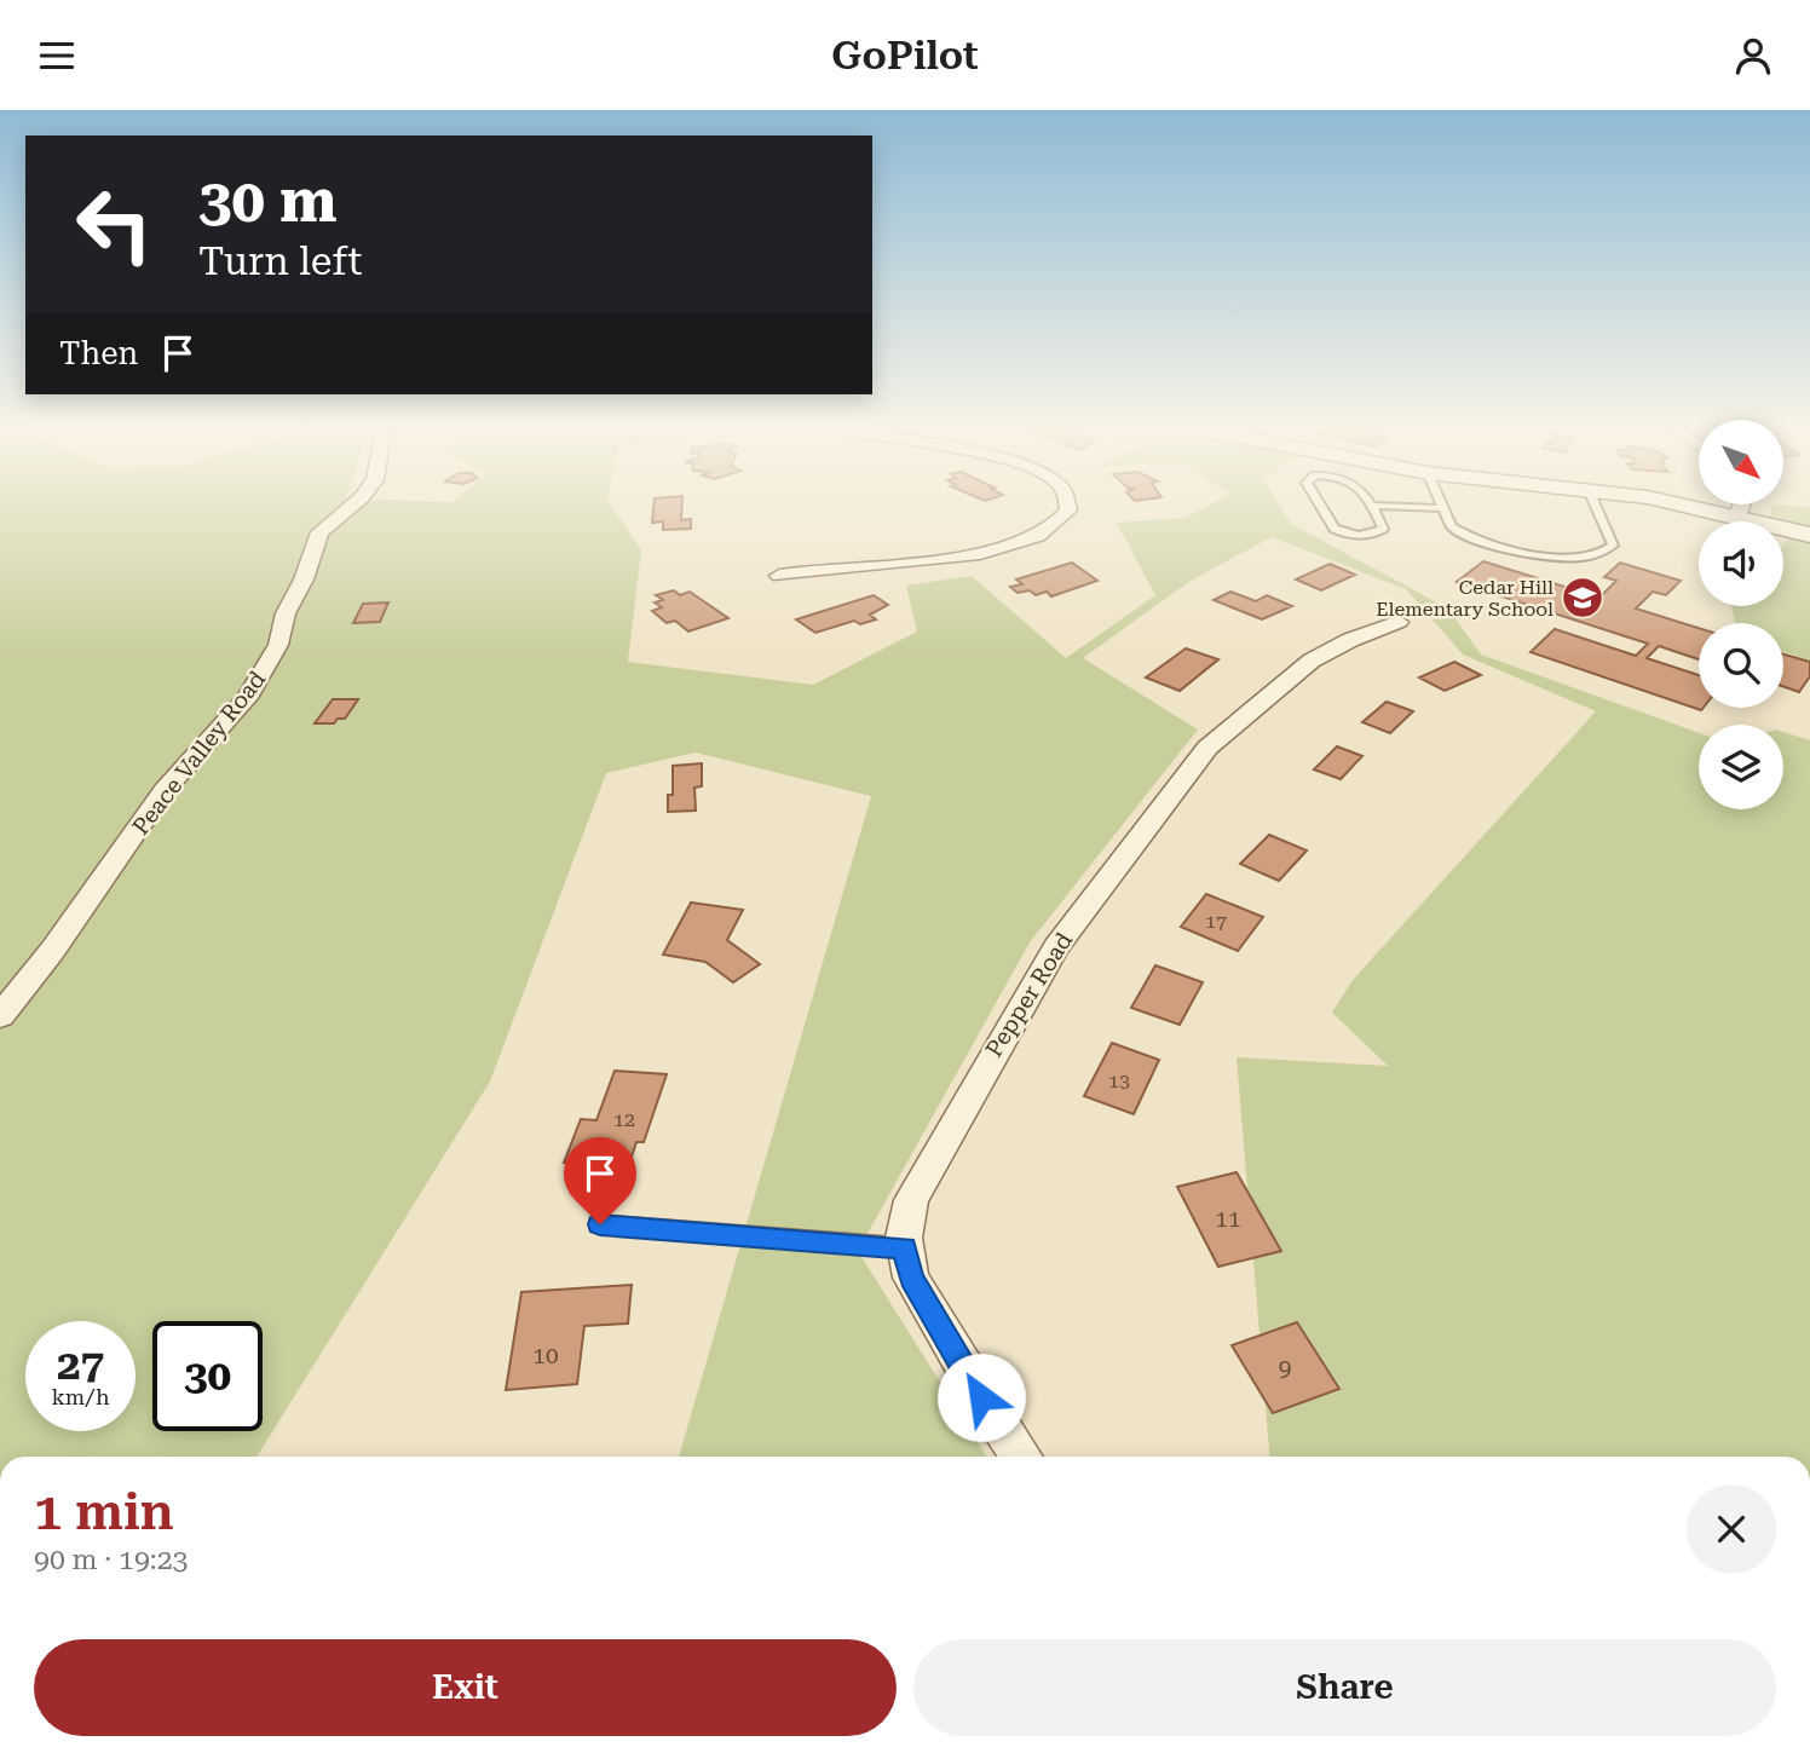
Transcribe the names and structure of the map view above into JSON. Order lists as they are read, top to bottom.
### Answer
{
  "streets": {
    "street": ["Peace Valley Road", "Pepper Road"]
  },
  "places": {
    "school or university": ["Cedar Hill Elementary School"]
  },
  "house_numbers": [
    "17",
    "13",
    "12",
    "11",
    "10",
    "9"
  ],
  "north": "bottom right",
  "page": {
    "header": "GoPilot",
    "turn": ["30 m", "Turn left"],
    "then": "Then",
    "speed": "27 km/h",
    "limit": "30",
    "heading": ["1 min", "90 m · 19:23"],
    "buttons": ["Exit", "Share"]
  }
}
